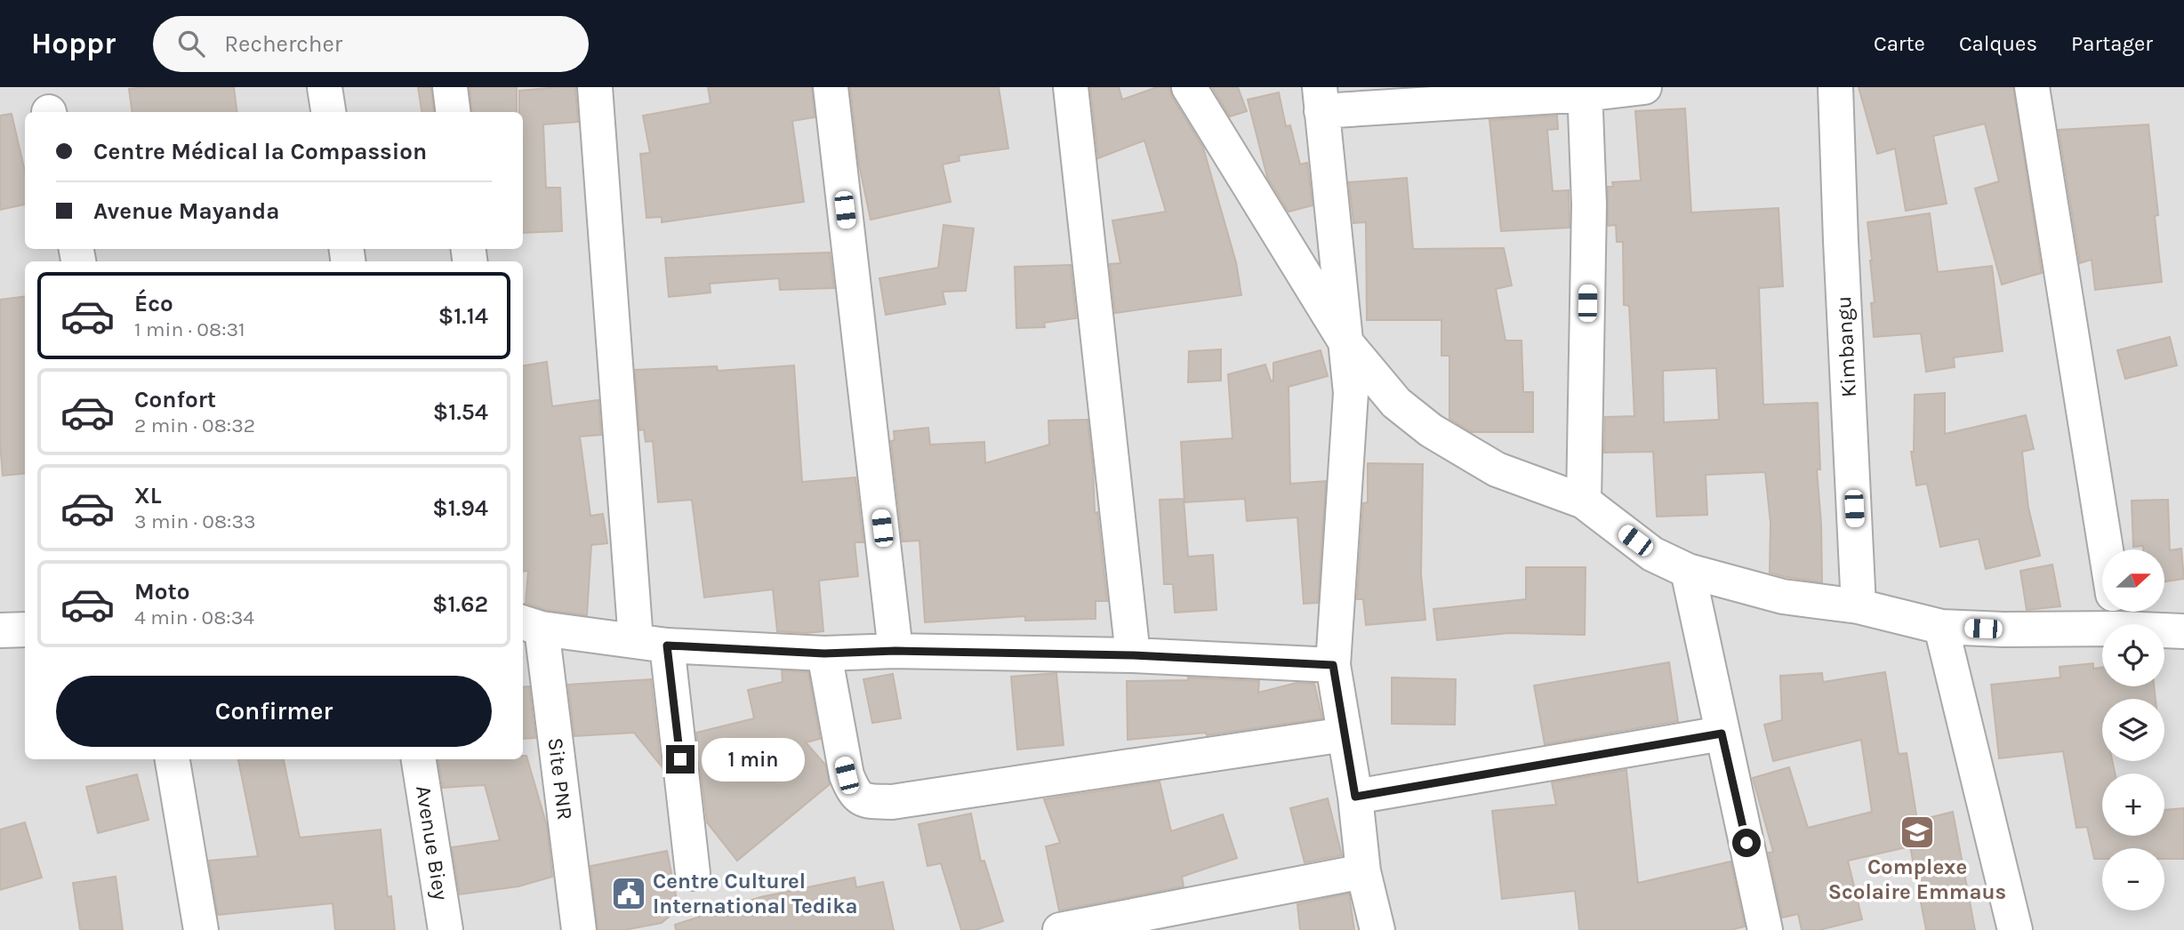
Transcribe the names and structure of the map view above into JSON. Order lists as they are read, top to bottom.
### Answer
{
  "streets": {
    "street": ["Kimbangu", "Site PNR", "Avenue Biey"]
  },
  "places": {
    "school or university": ["Complexe Scolaire Emmaus"],
    "public building": ["Centre Culturel International Tedika"]
  },
  "north": "right",
  "page": {
    "header": "Hoppr",
    "search": "Rechercher",
    "nav": ["Carte", "Calques", "Partager"],
    "banner": ["Centre Médical la Compassion", "Avenue Mayanda"],
    "list": [
      {
        "name": "Éco",
        "note": "1 min · 08:31",
        "value": "$1.14"
      },
      {
        "name": "Confort",
        "note": "2 min · 08:32",
        "value": "$1.54"
      },
      {
        "name": "XL",
        "note": "3 min · 08:33",
        "value": "$1.94"
      },
      {
        "name": "Moto",
        "note": "4 min · 08:34",
        "value": "$1.62"
      }
    ],
    "map_buttons": ["+", "−"],
    "buttons": "Confirmer",
    "bubble": "1 min"
  }
}
